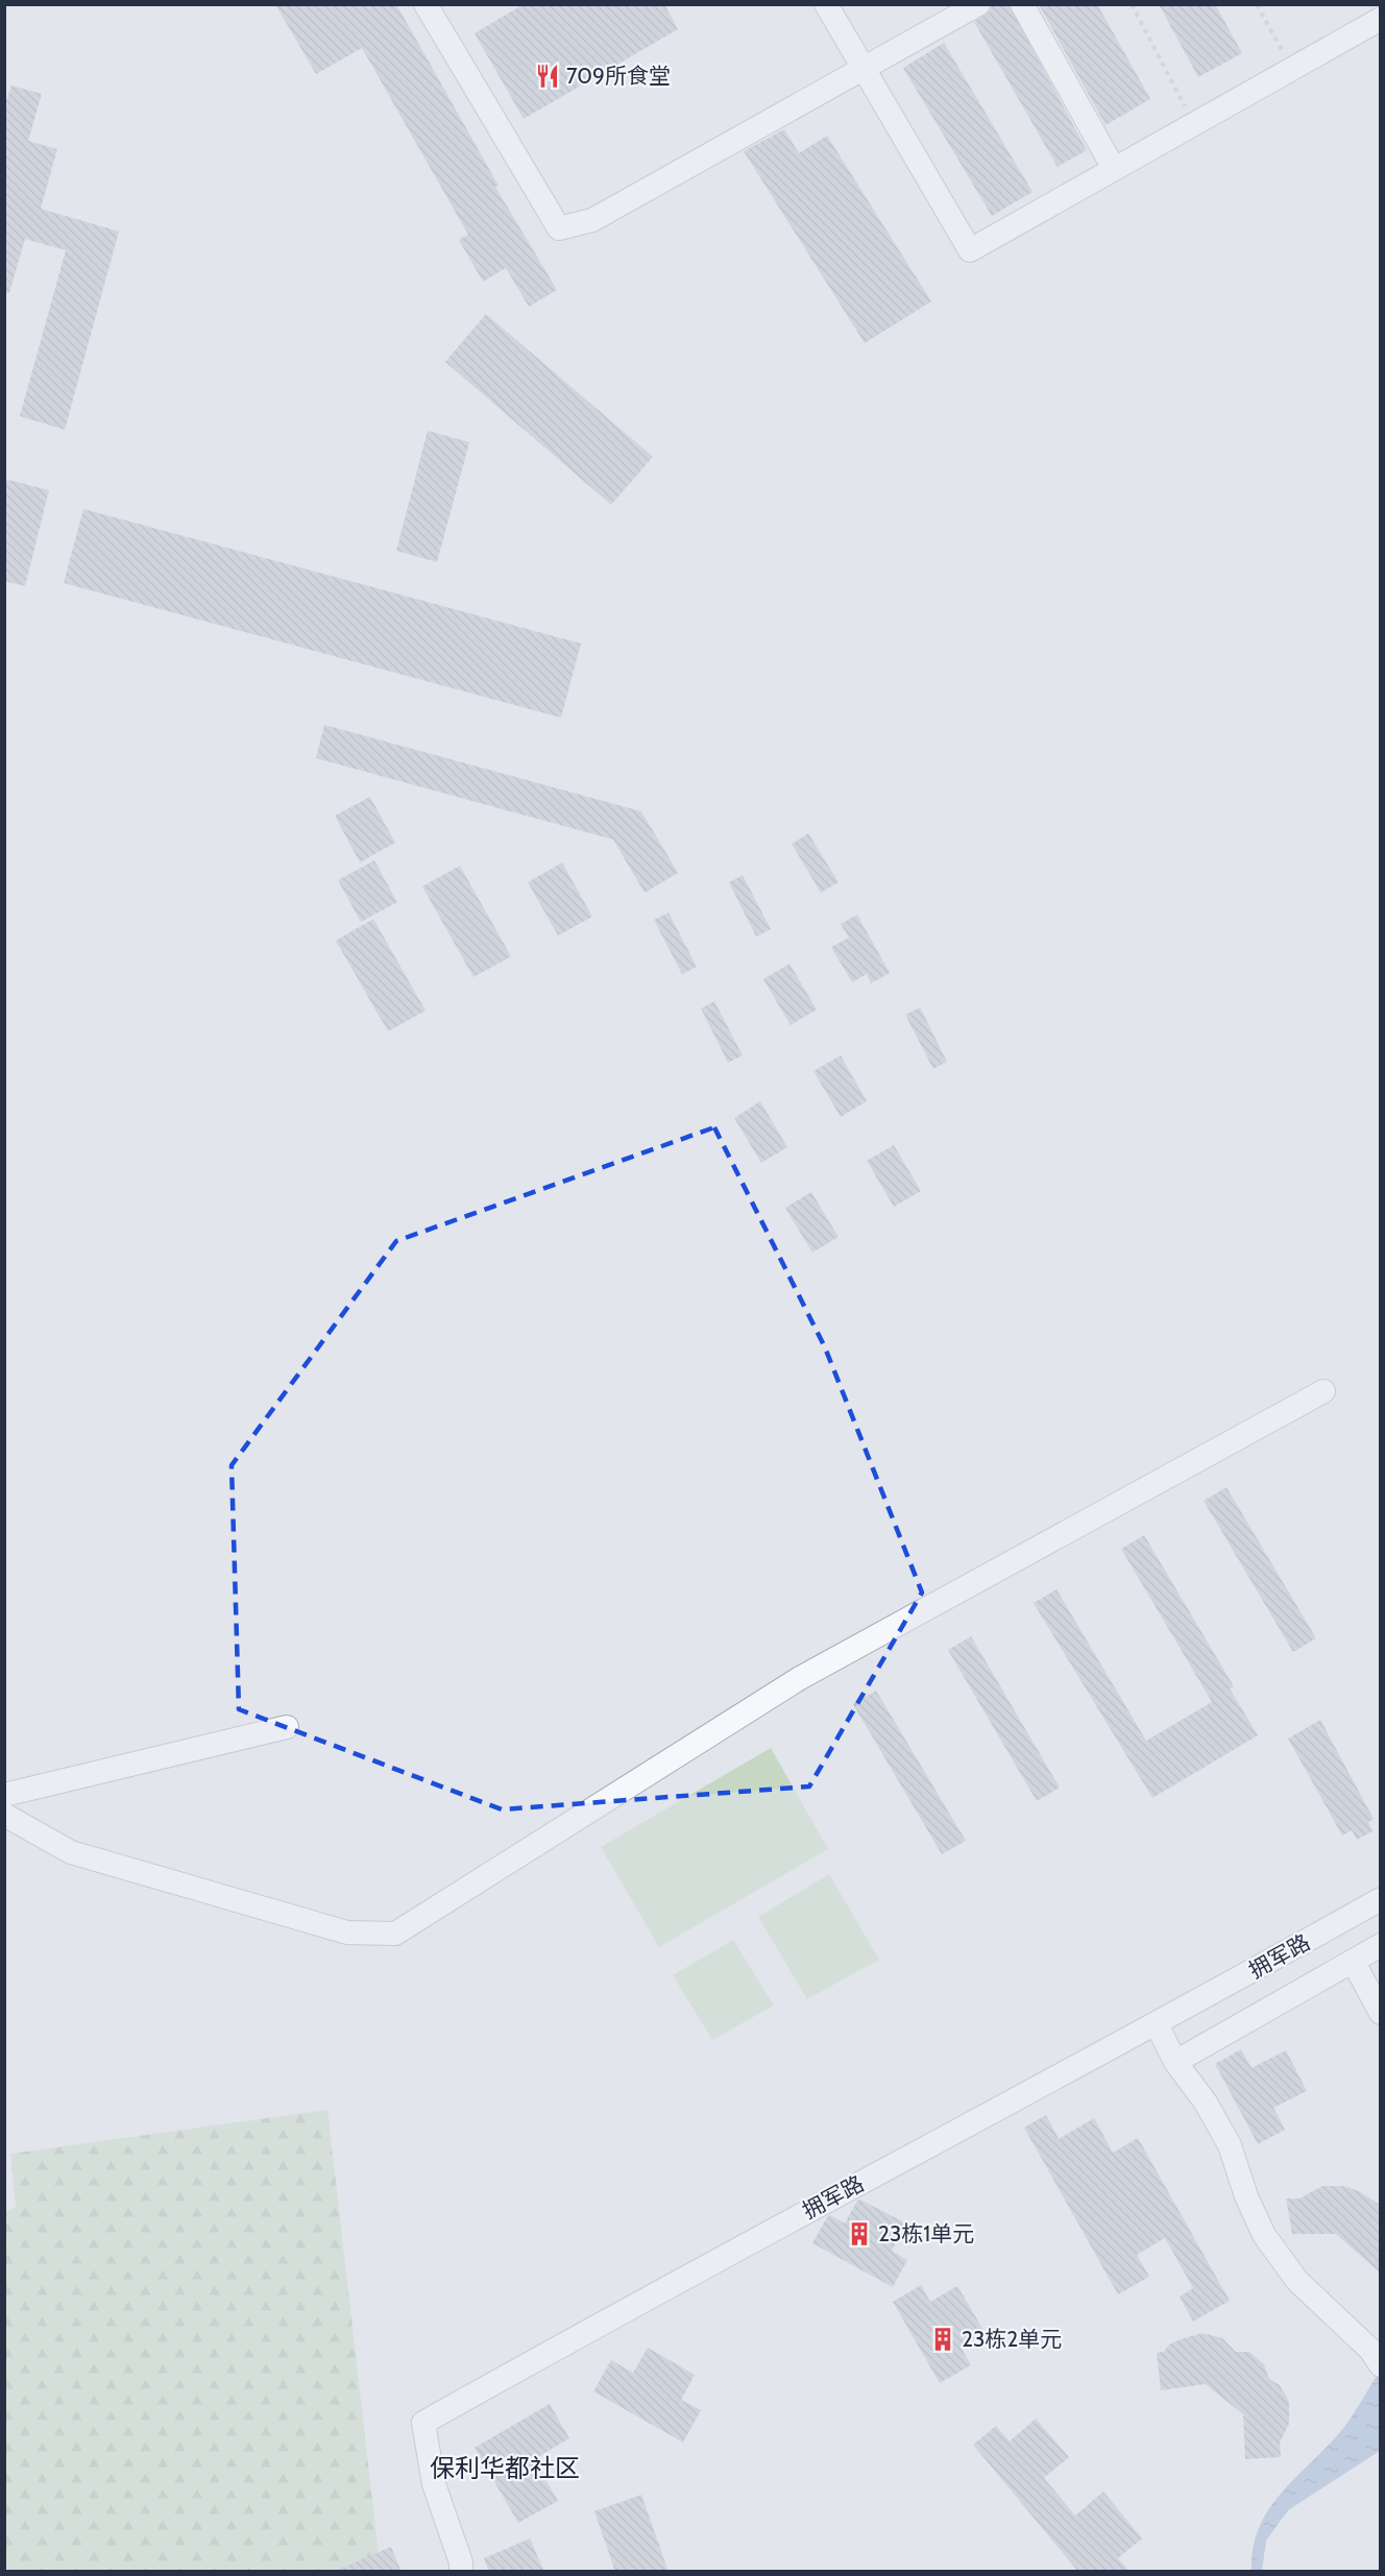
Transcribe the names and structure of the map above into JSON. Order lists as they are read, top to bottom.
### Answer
{
  "streets": {
    "street": ["拥军路"]
  },
  "districts": ["保利华都社区"],
  "places": {
    "restaurant": ["709所食堂"],
    "building": ["23栋1单元", "23栋2单元"]
  }
}
